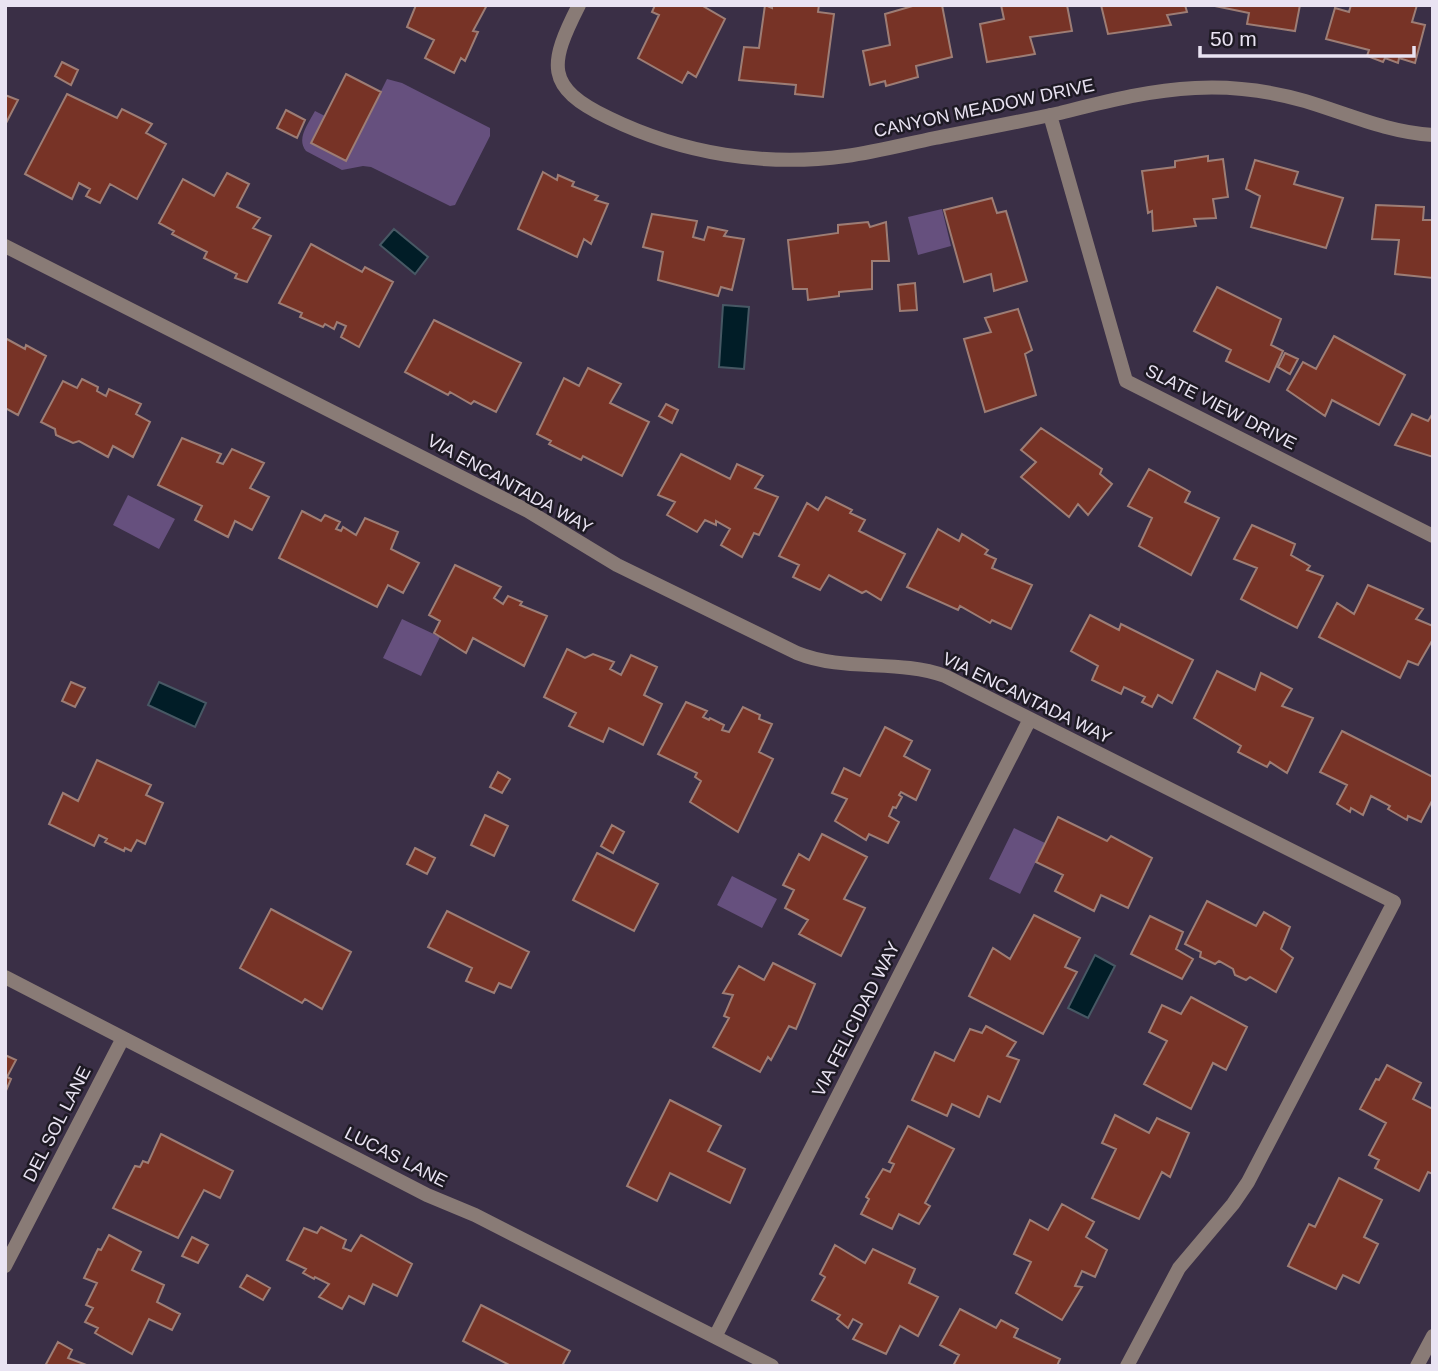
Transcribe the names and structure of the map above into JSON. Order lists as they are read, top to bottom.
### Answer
{
  "streets": {
    "street": [
      "CANYON MEADOW DRIVE",
      "SLATE VIEW DRIVE",
      "VIA ENCANTADA WAY",
      "VIA FELICIDAD WAY",
      "DEL SOL LANE",
      "LUCAS LANE"
    ]
  },
  "crossings": [
    ["CANYON MEADOW DRIVE", "SLATE VIEW DRIVE"],
    ["VIA ENCANTADA WAY", "VIA FELICIDAD WAY"],
    ["VIA FELICIDAD WAY", "LUCAS LANE"],
    ["DEL SOL LANE", "LUCAS LANE"]
  ],
  "scale_bar": "50 m"
}
